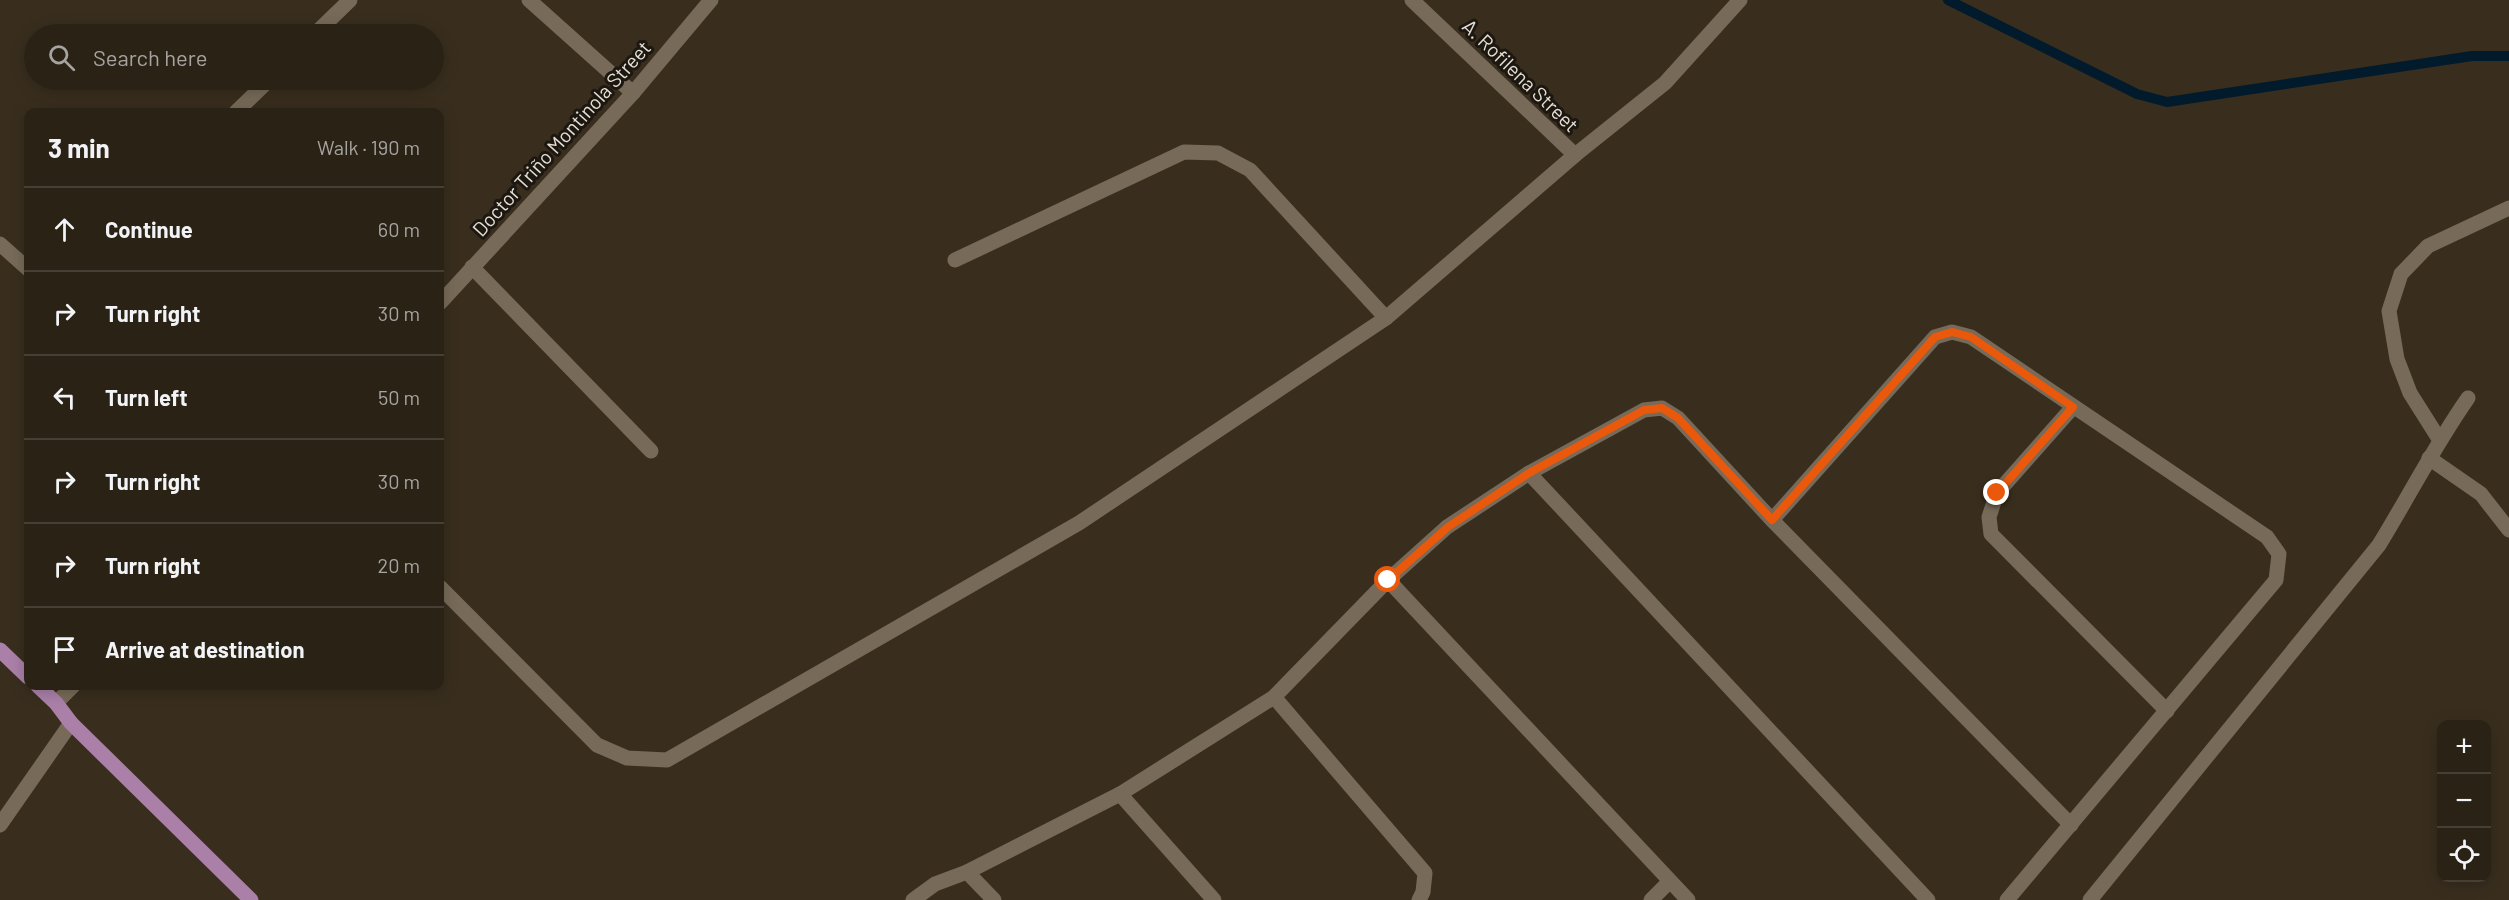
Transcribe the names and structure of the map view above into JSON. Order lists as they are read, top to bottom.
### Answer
{
  "streets": {
    "street": ["A. Rofilena Street", "Doctor Triño Montinola Street"]
  },
  "page": {
    "search": "Search here",
    "heading": ["3 min", "Walk · 190 m"],
    "list": [
      ["Continue", "60 m"],
      ["Turn right", "30 m"],
      ["Turn left", "50 m"],
      ["Turn right", "30 m"],
      ["Turn right", "20 m"],
      "Arrive at destination"
    ],
    "map_buttons": ["+", "−"]
  }
}
